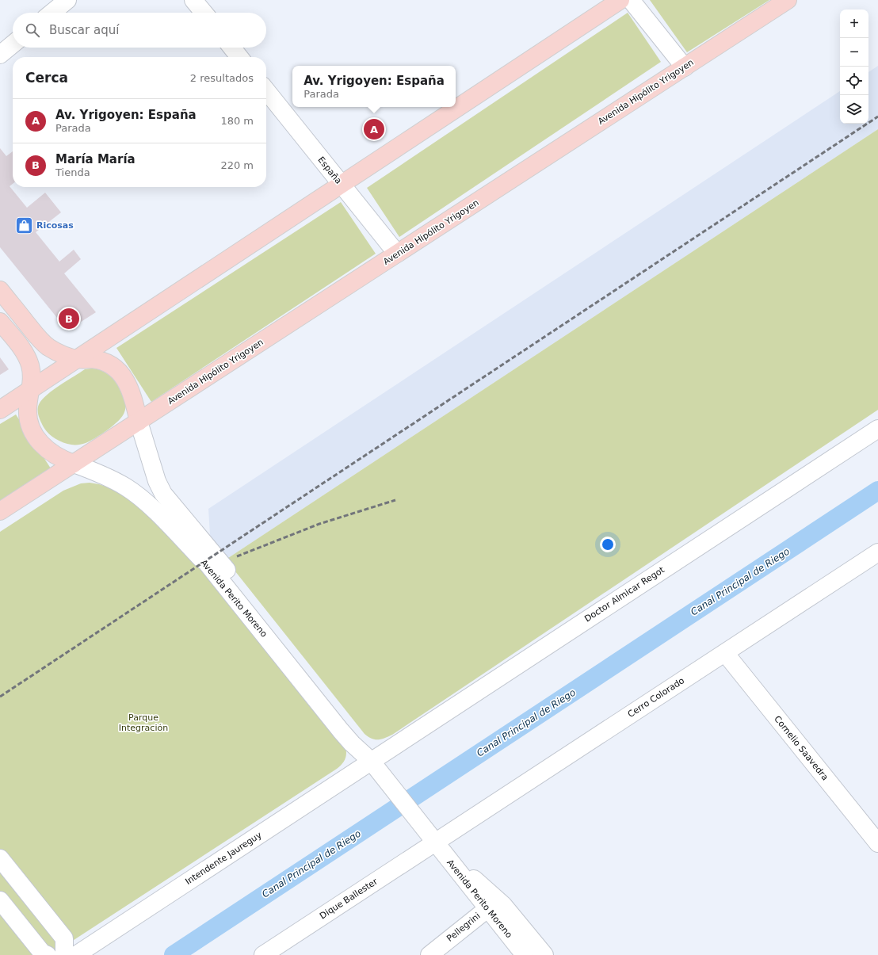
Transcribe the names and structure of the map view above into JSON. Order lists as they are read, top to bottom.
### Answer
{
  "streets": {
    "main road": ["Avenida Hipólito Yrigoyen"],
    "street": [
      "España",
      "Doctor Almicar Regot",
      "Avenida Perito Moreno",
      "Cerro Colorado",
      "Cornelio Saavedra",
      "Intendente Jaureguy",
      "Dique Ballester",
      "Pellegrini"
    ]
  },
  "crossings": [
    ["Avenida Hipólito Yrigoyen", "España"],
    ["Avenida Hipólito Yrigoyen", "Avenida Perito Moreno"],
    ["Doctor Almicar Regot", "Avenida Perito Moreno"],
    ["Doctor Almicar Regot", "Intendente Jaureguy"],
    ["Avenida Perito Moreno", "Cerro Colorado"],
    ["Avenida Perito Moreno", "Intendente Jaureguy"],
    ["Avenida Perito Moreno", "Dique Ballester"],
    ["Avenida Perito Moreno", "Pellegrini"],
    ["Cerro Colorado", "Cornelio Saavedra"],
    ["Cerro Colorado", "Dique Ballester"]
  ],
  "water": ["Canal Principal de Riego"],
  "parks": ["Parque Integración"],
  "places": {
    "shop": ["Ricosas"]
  },
  "page": {
    "map_buttons": ["+", "−"],
    "search": "Buscar aquí",
    "heading": ["Cerca", "2 resultados"],
    "popup": ["Av. Yrigoyen: España", "Parada"],
    "list": [
      {
        "mark": "A",
        "name": "Av. Yrigoyen: España",
        "note": "Parada",
        "value": "180 m"
      },
      {
        "mark": "B",
        "name": "María María",
        "note": "Tienda",
        "value": "220 m"
      }
    ],
    "pins": ["A", "B"]
  }
}
